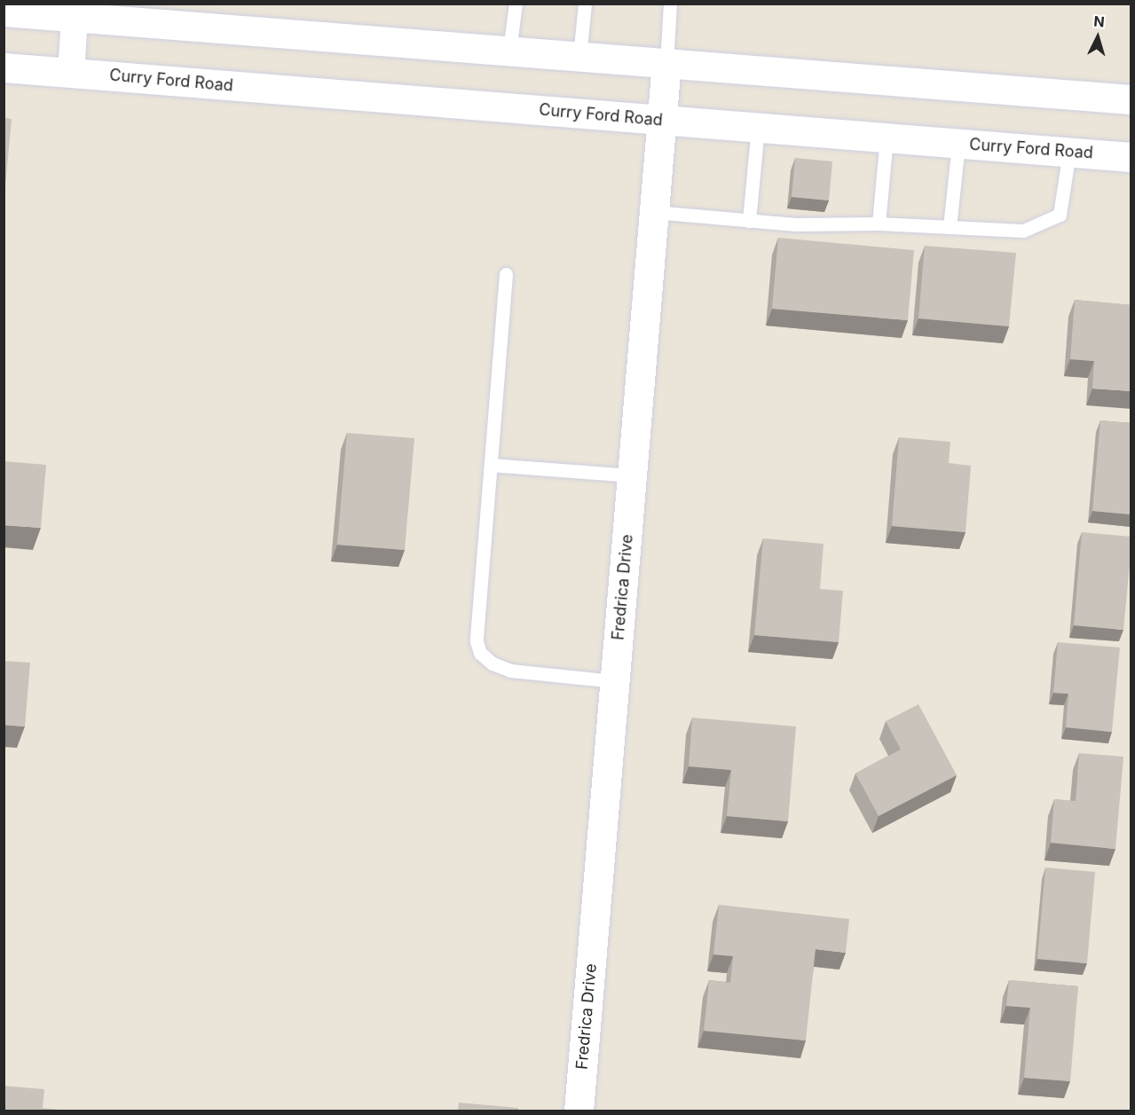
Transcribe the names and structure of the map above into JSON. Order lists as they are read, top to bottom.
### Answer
{
  "streets": {
    "main road": ["Curry Ford Road", "Fredrica Drive"]
  },
  "crossings": [
    ["Curry Ford Road", "Fredrica Drive"]
  ],
  "north": "top"
}
